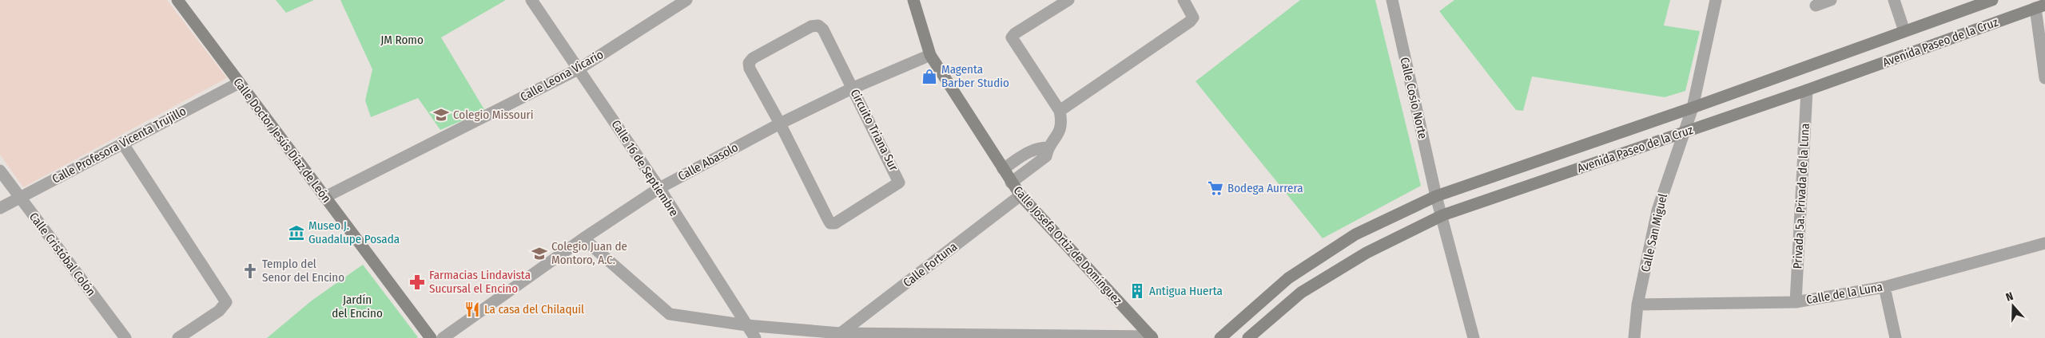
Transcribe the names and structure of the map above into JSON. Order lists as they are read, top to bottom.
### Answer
{
  "streets": {
    "main road": ["Avenida Paseo de la Cruz", "Calle Doctor Jesús Díaz de León", "Calle Josefa Ortiz de Domínguez"],
    "street": [
      "Calle Leona Vicario",
      "Calle Cosío Norte",
      "Circuito Triana Sur",
      "Calle Profesora Vicenta Trujillo",
      "Calle Abasolo",
      "Calle 16 de Septiembre",
      "Privada 5a. Privada de la Luna",
      "Calle San Miguel",
      "Calle Cristóbal Colón",
      "Calle Fortuna",
      "Calle de la Luna"
    ]
  },
  "crossings": [
    ["Avenida Paseo de la Cruz", "Calle Cosío Norte"],
    ["Avenida Paseo de la Cruz", "Privada 5a. Privada de la Luna"],
    ["Avenida Paseo de la Cruz", "Calle San Miguel"],
    ["Calle Leona Vicario", "Calle Doctor Jesús Díaz de León"],
    ["Calle Leona Vicario", "Calle 16 de Septiembre"],
    ["Circuito Triana Sur", "Calle Abasolo"],
    ["Calle Doctor Jesús Díaz de León", "Calle Profesora Vicenta Trujillo"],
    ["Calle Profesora Vicenta Trujillo", "Calle Cristóbal Colón"],
    ["Calle Abasolo", "Calle 16 de Septiembre"],
    ["Calle Abasolo", "Calle Josefa Ortiz de Domínguez"],
    ["Privada 5a. Privada de la Luna", "Calle de la Luna"],
    ["Calle San Miguel", "Calle de la Luna"],
    ["Calle Josefa Ortiz de Domínguez", "Calle Fortuna"]
  ],
  "parks": ["JM Romo", "Jardín del Encino"],
  "places": {
    "shop": ["Magenta Barber Studio"],
    "school or university": ["Colegio Missouri", "Colegio Juan de Montoro, A.C."],
    "supermarket": ["Bodega Aurrera"],
    "museum": ["Museo J. Guadalupe Posada"],
    "church": ["Templo del Senor del Encino"],
    "pharmacy": ["Farmacias Lindavista Sucursal el Encino"],
    "building": ["Antigua Huerta"],
    "restaurant": ["La casa del Chilaquil"]
  },
  "north": "top"
}
